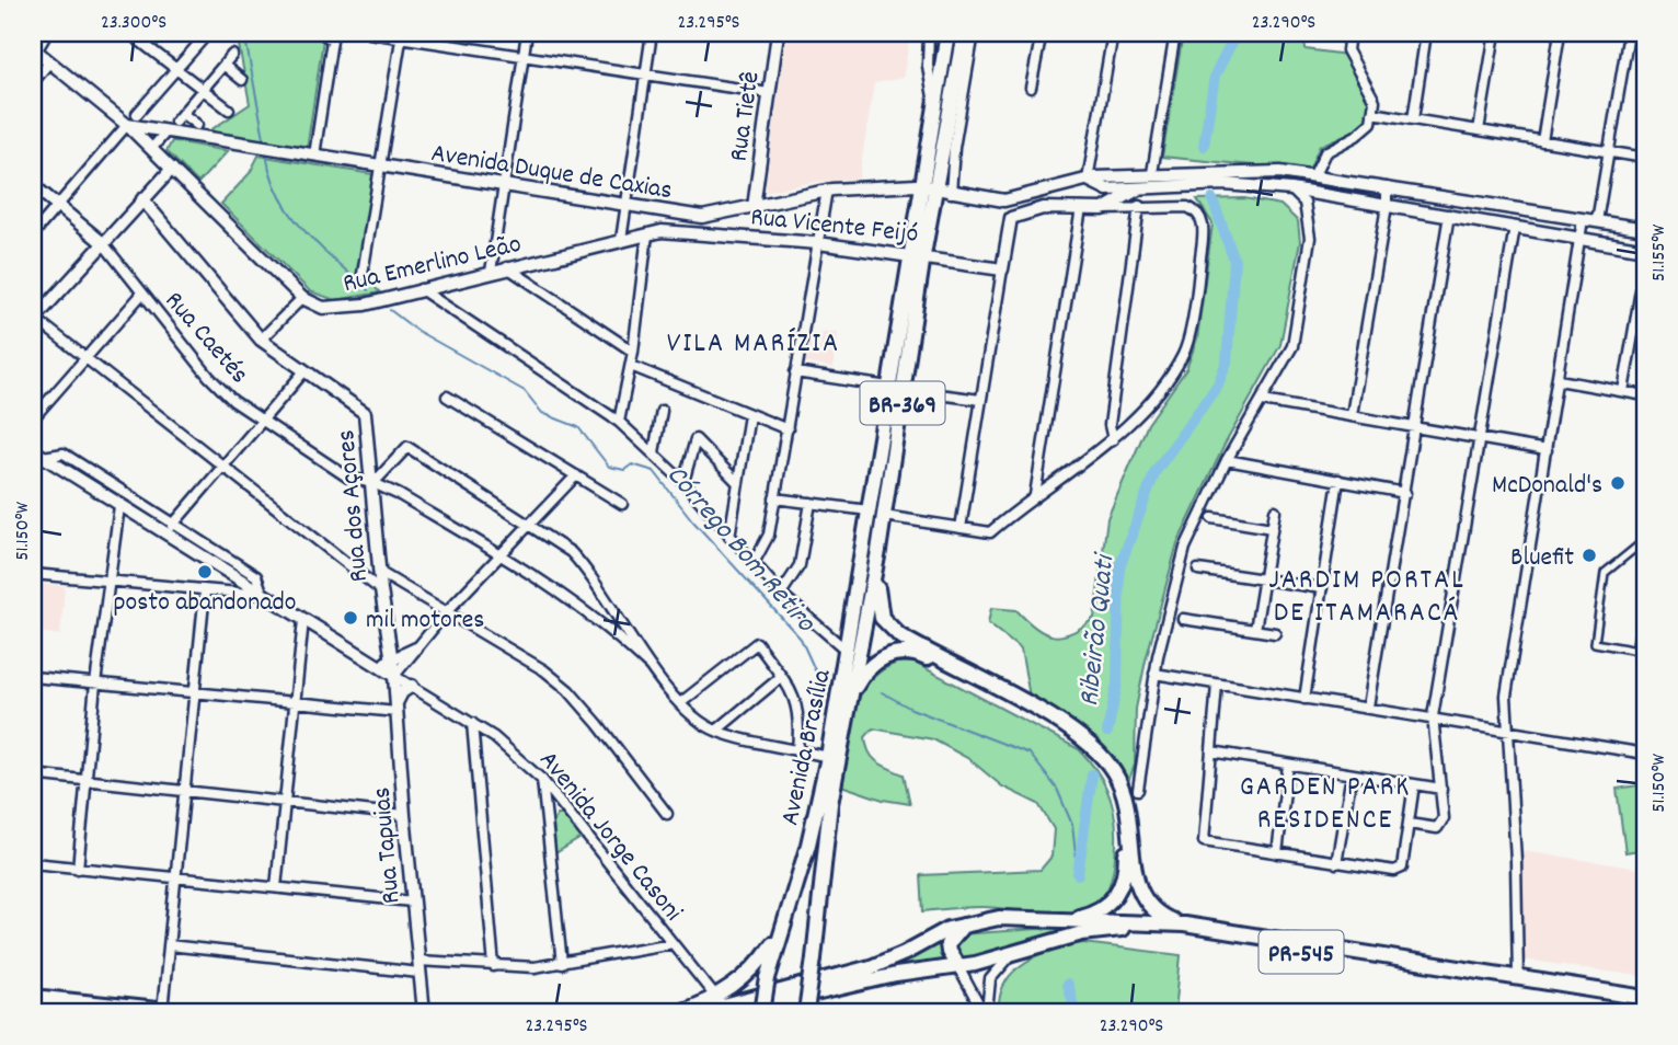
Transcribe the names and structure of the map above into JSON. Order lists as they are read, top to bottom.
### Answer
{
  "streets": {
    "highway": ["BR-369", "Avenida Brasília", "PR-545"],
    "street": [
      "Rua Tietê",
      "Avenida Duque de Caxias",
      "Rua Vicente Feijó",
      "Rua Emerlino Leão",
      "Rua Caetés",
      "Rua dos Açores",
      "Avenida Jorge Casoni",
      "Rua Tapuias"
    ]
  },
  "crossings": [
    ["Rua Tietê", "Avenida Duque de Caxias"],
    ["Avenida Duque de Caxias", "Rua Emerlino Leão"],
    ["Avenida Duque de Caxias", "Avenida Brasília"],
    ["Rua Vicente Feijó", "Rua Emerlino Leão"],
    ["Rua Vicente Feijó", "Avenida Brasília"],
    ["Rua Caetés", "Rua dos Açores"],
    ["Rua dos Açores", "Avenida Jorge Casoni"],
    ["Rua dos Açores", "Rua Tapuias"],
    ["Avenida Jorge Casoni", "Rua Tapuias"]
  ],
  "districts": ["VILA MARÍZIA", "JARDIM PORTAL DE ITAMARACÁ", "GARDEN PARK RESIDENCE"],
  "water": ["Córrego Bom Retiro", "Ribeirão Quati"],
  "places": [
    "McDonald's",
    "Bluefit",
    "posto abandonado",
    "mil motores"
  ],
  "coordinates": [
    "23.300°S",
    "23.295°S",
    "23.290°S",
    "51.155°W",
    "51.150°W"
  ]
}
